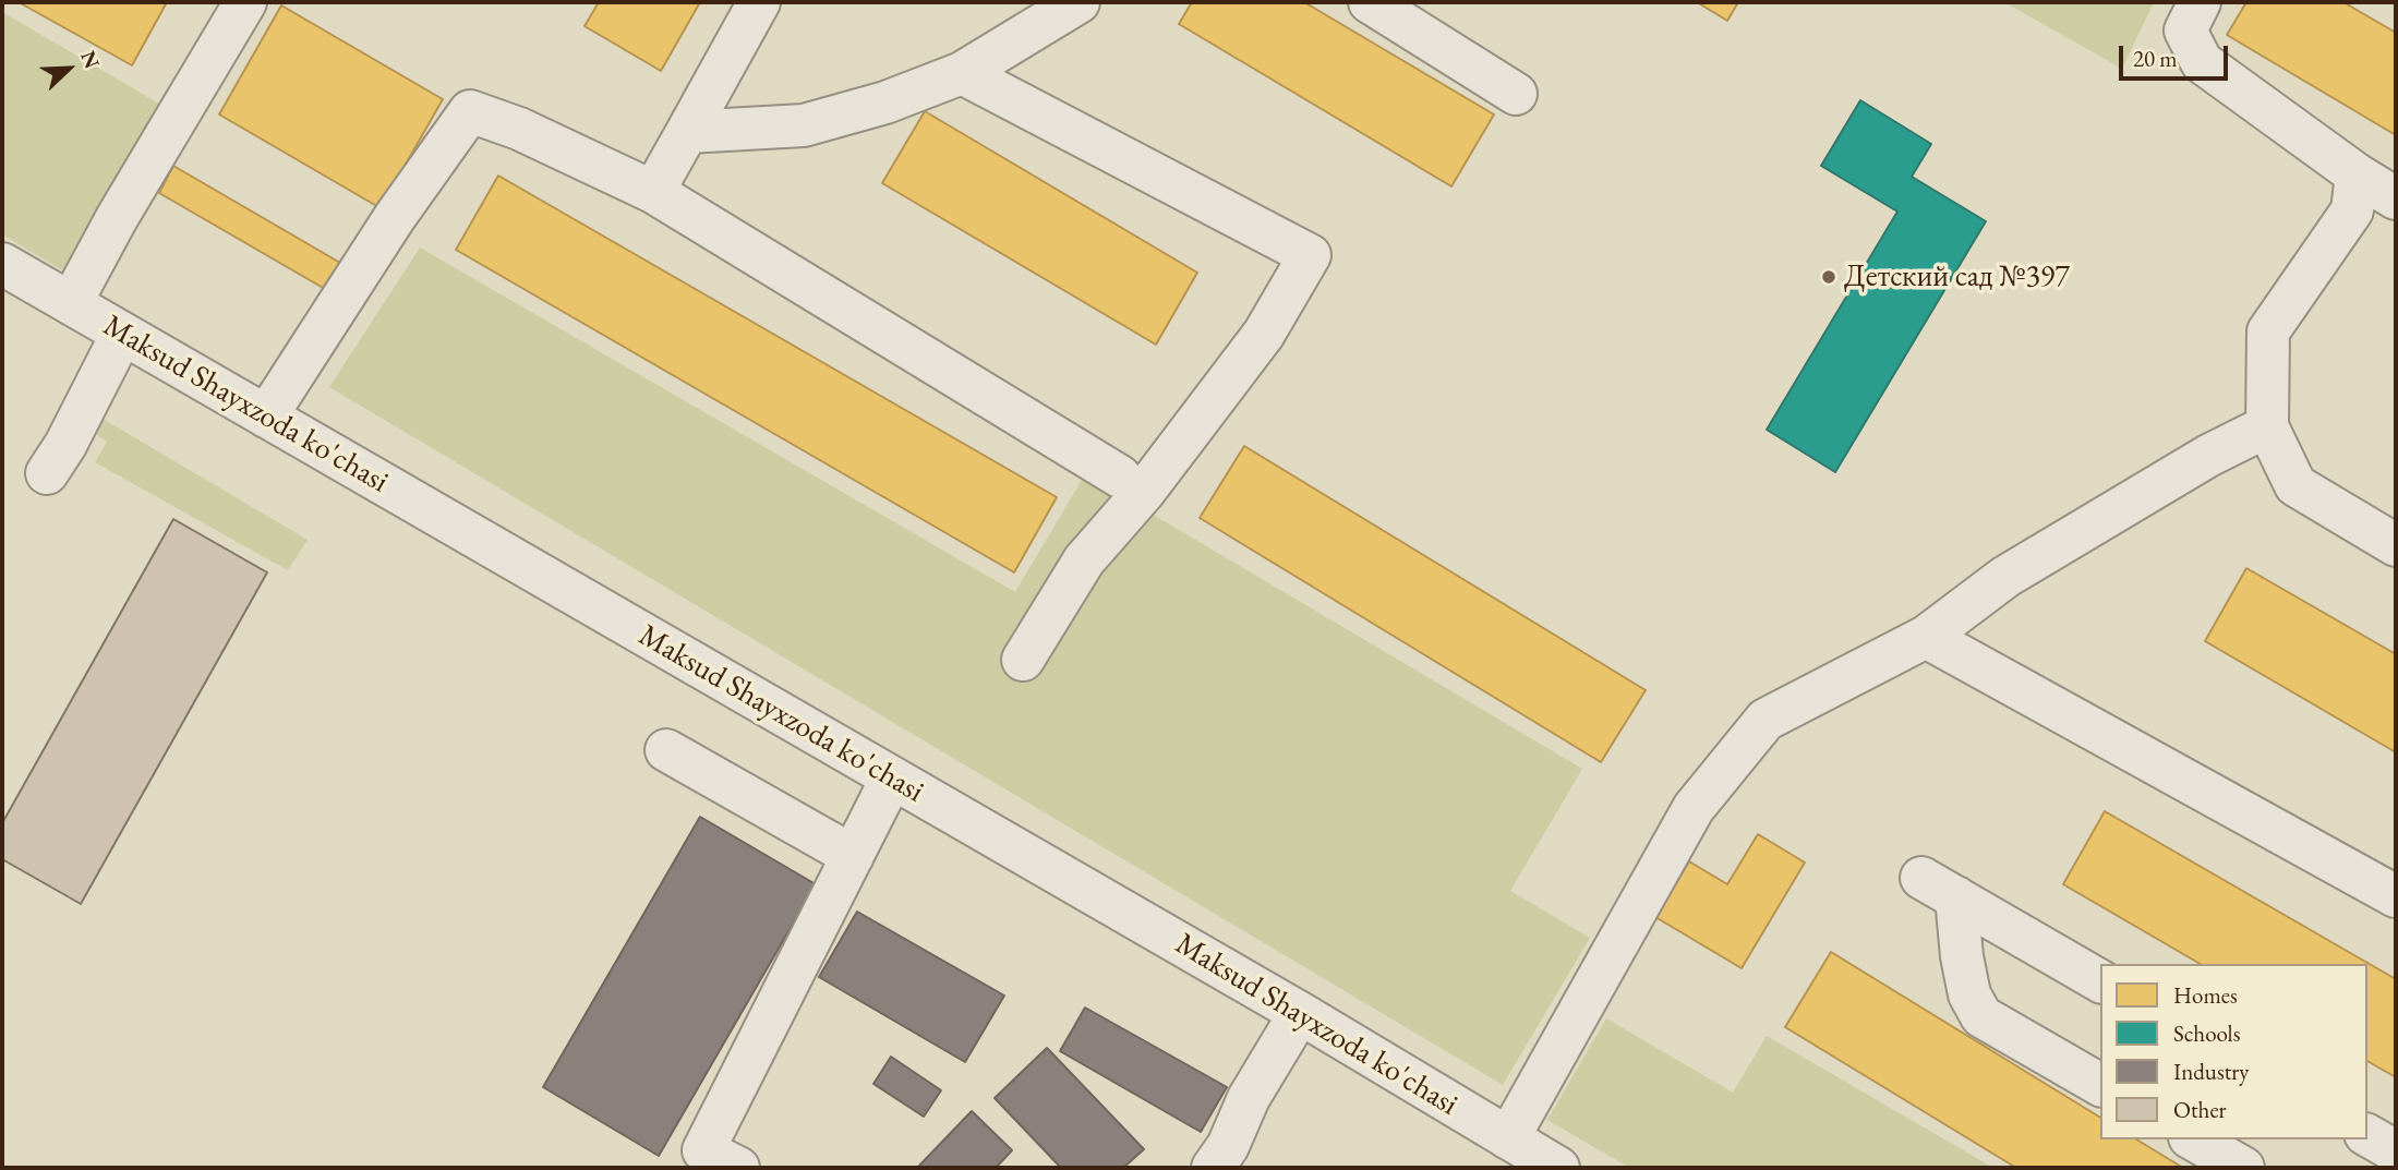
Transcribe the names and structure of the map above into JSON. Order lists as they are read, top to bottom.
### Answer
{
  "streets": {
    "street": ["Maksud Shayxzoda ko'chasi"]
  },
  "places": ["Детский сад №397"],
  "legend": [
    "Homes",
    "Schools",
    "Industry",
    "Other"
  ],
  "scale_bar": "20 m",
  "north": "top right"
}
